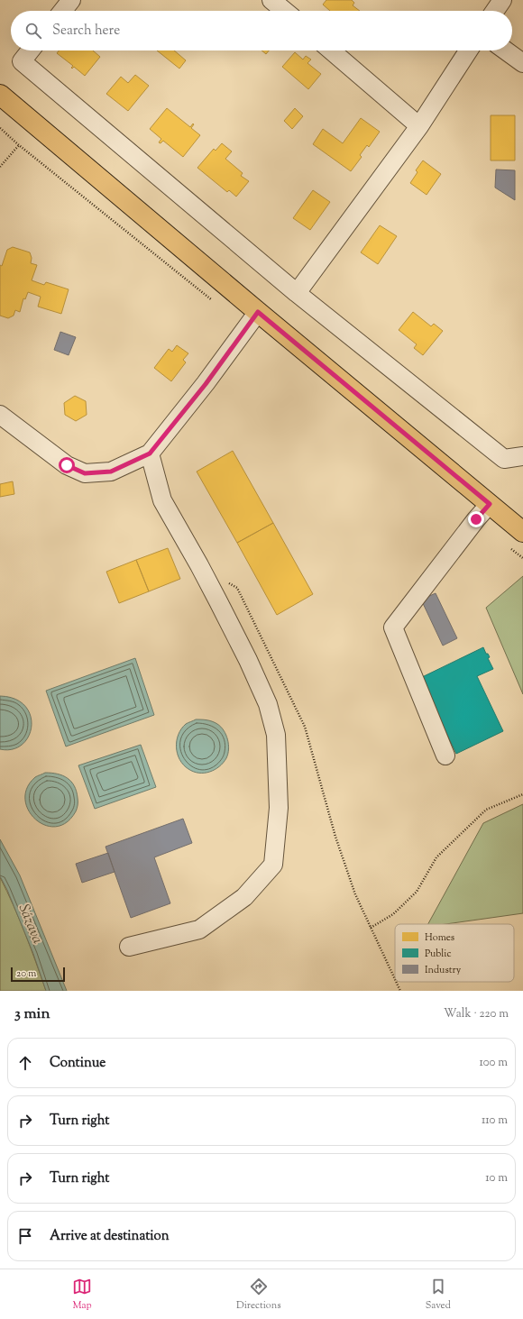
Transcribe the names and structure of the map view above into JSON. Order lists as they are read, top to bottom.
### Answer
{
  "water": ["Sázava"],
  "legend": ["Homes", "Public", "Industry"],
  "scale_bar": "20 m",
  "page": {
    "search": "Search here",
    "scale": "20 m",
    "heading": ["3 min", "Walk · 220 m"],
    "list": [
      ["Continue", "100 m"],
      ["Turn right", "110 m"],
      ["Turn right", "10 m"],
      "Arrive at destination"
    ],
    "nav": ["Map", "Directions", "Saved"]
  }
}
